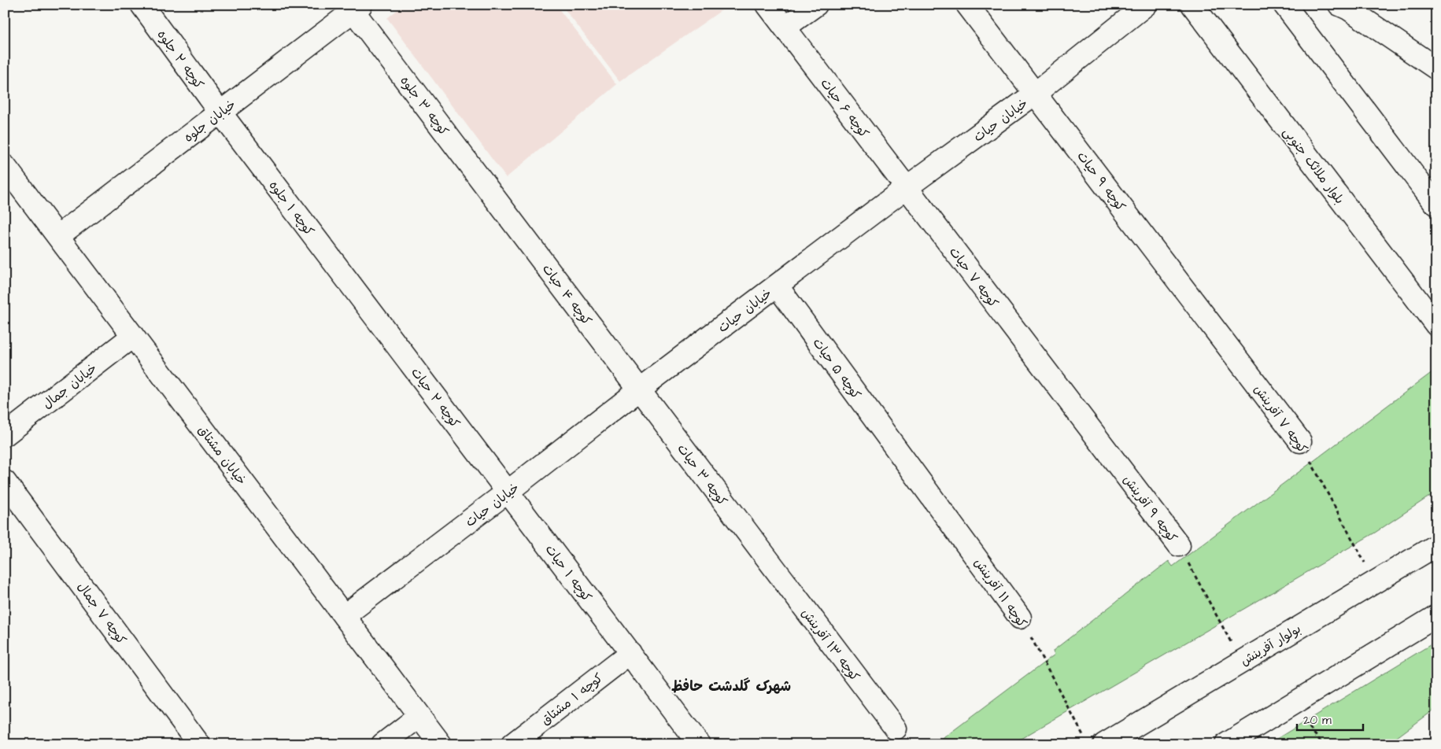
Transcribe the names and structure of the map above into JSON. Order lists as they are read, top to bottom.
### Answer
{
  "streets": {
    "street": [
      "کوچه ۲ جلوه",
      "کوچه ۳ جلوه",
      "کوچه ۶ حیات",
      "خیابان حیات",
      "خیابان جلوه",
      "بلوار ملائک جنوبی",
      "کوچه ۹ حیات",
      "کوچه ۱ جلوه",
      "کوچه ۷ حیات",
      "کوچه ۴ حیات",
      "کوچه ۵ حیات",
      "خیابان جمال",
      "کوچه ۲ حیات",
      "کوچه ۷ آفرینش",
      "خیابان مشتاق",
      "کوچه ۳ حیات",
      "کوچه ۹ آفرینش",
      "کوچه ۱ حیات",
      "کوچه ۱۱ آفرینش",
      "کوچه ۷ جمال",
      "کوچه ۱۳ آفرینش",
      "بولوار آفرینش",
      "کوچه ۱ مشتاق"
    ]
  },
  "crossings": [
    ["کوچه ۲ جلوه", "خیابان جلوه"],
    ["کوچه ۲ جلوه", "کوچه ۱ جلوه"],
    ["کوچه ۳ جلوه", "خیابان جلوه"],
    ["کوچه ۳ جلوه", "کوچه ۴ حیات"],
    ["کوچه ۶ حیات", "خیابان حیات"],
    ["کوچه ۶ حیات", "کوچه ۷ حیات"],
    ["خیابان حیات", "کوچه ۹ حیات"],
    ["خیابان حیات", "کوچه ۷ حیات"],
    ["خیابان حیات", "کوچه ۴ حیات"],
    ["خیابان حیات", "کوچه ۵ حیات"],
    ["خیابان حیات", "کوچه ۲ حیات"],
    ["خیابان حیات", "خیابان مشتاق"],
    ["خیابان حیات", "کوچه ۳ حیات"],
    ["خیابان حیات", "کوچه ۱ حیات"],
    ["خیابان جلوه", "کوچه ۱ جلوه"],
    ["خیابان جلوه", "خیابان مشتاق"],
    ["کوچه ۹ حیات", "کوچه ۷ آفرینش"],
    ["کوچه ۱ جلوه", "کوچه ۲ حیات"],
    ["کوچه ۷ حیات", "کوچه ۹ آفرینش"],
    ["کوچه ۴ حیات", "کوچه ۳ حیات"],
    ["کوچه ۵ حیات", "کوچه ۱۱ آفرینش"],
    ["خیابان جمال", "خیابان مشتاق"],
    ["کوچه ۲ حیات", "کوچه ۱ حیات"],
    ["کوچه ۷ آفرینش", "بولوار آفرینش"],
    ["کوچه ۳ حیات", "کوچه ۱۳ آفرینش"],
    ["کوچه ۹ آفرینش", "بولوار آفرینش"],
    ["کوچه ۱ حیات", "کوچه ۱ مشتاق"]
  ],
  "districts": ["شهرک گلدشت حافظ"],
  "scale_bar": "20 m"
}
